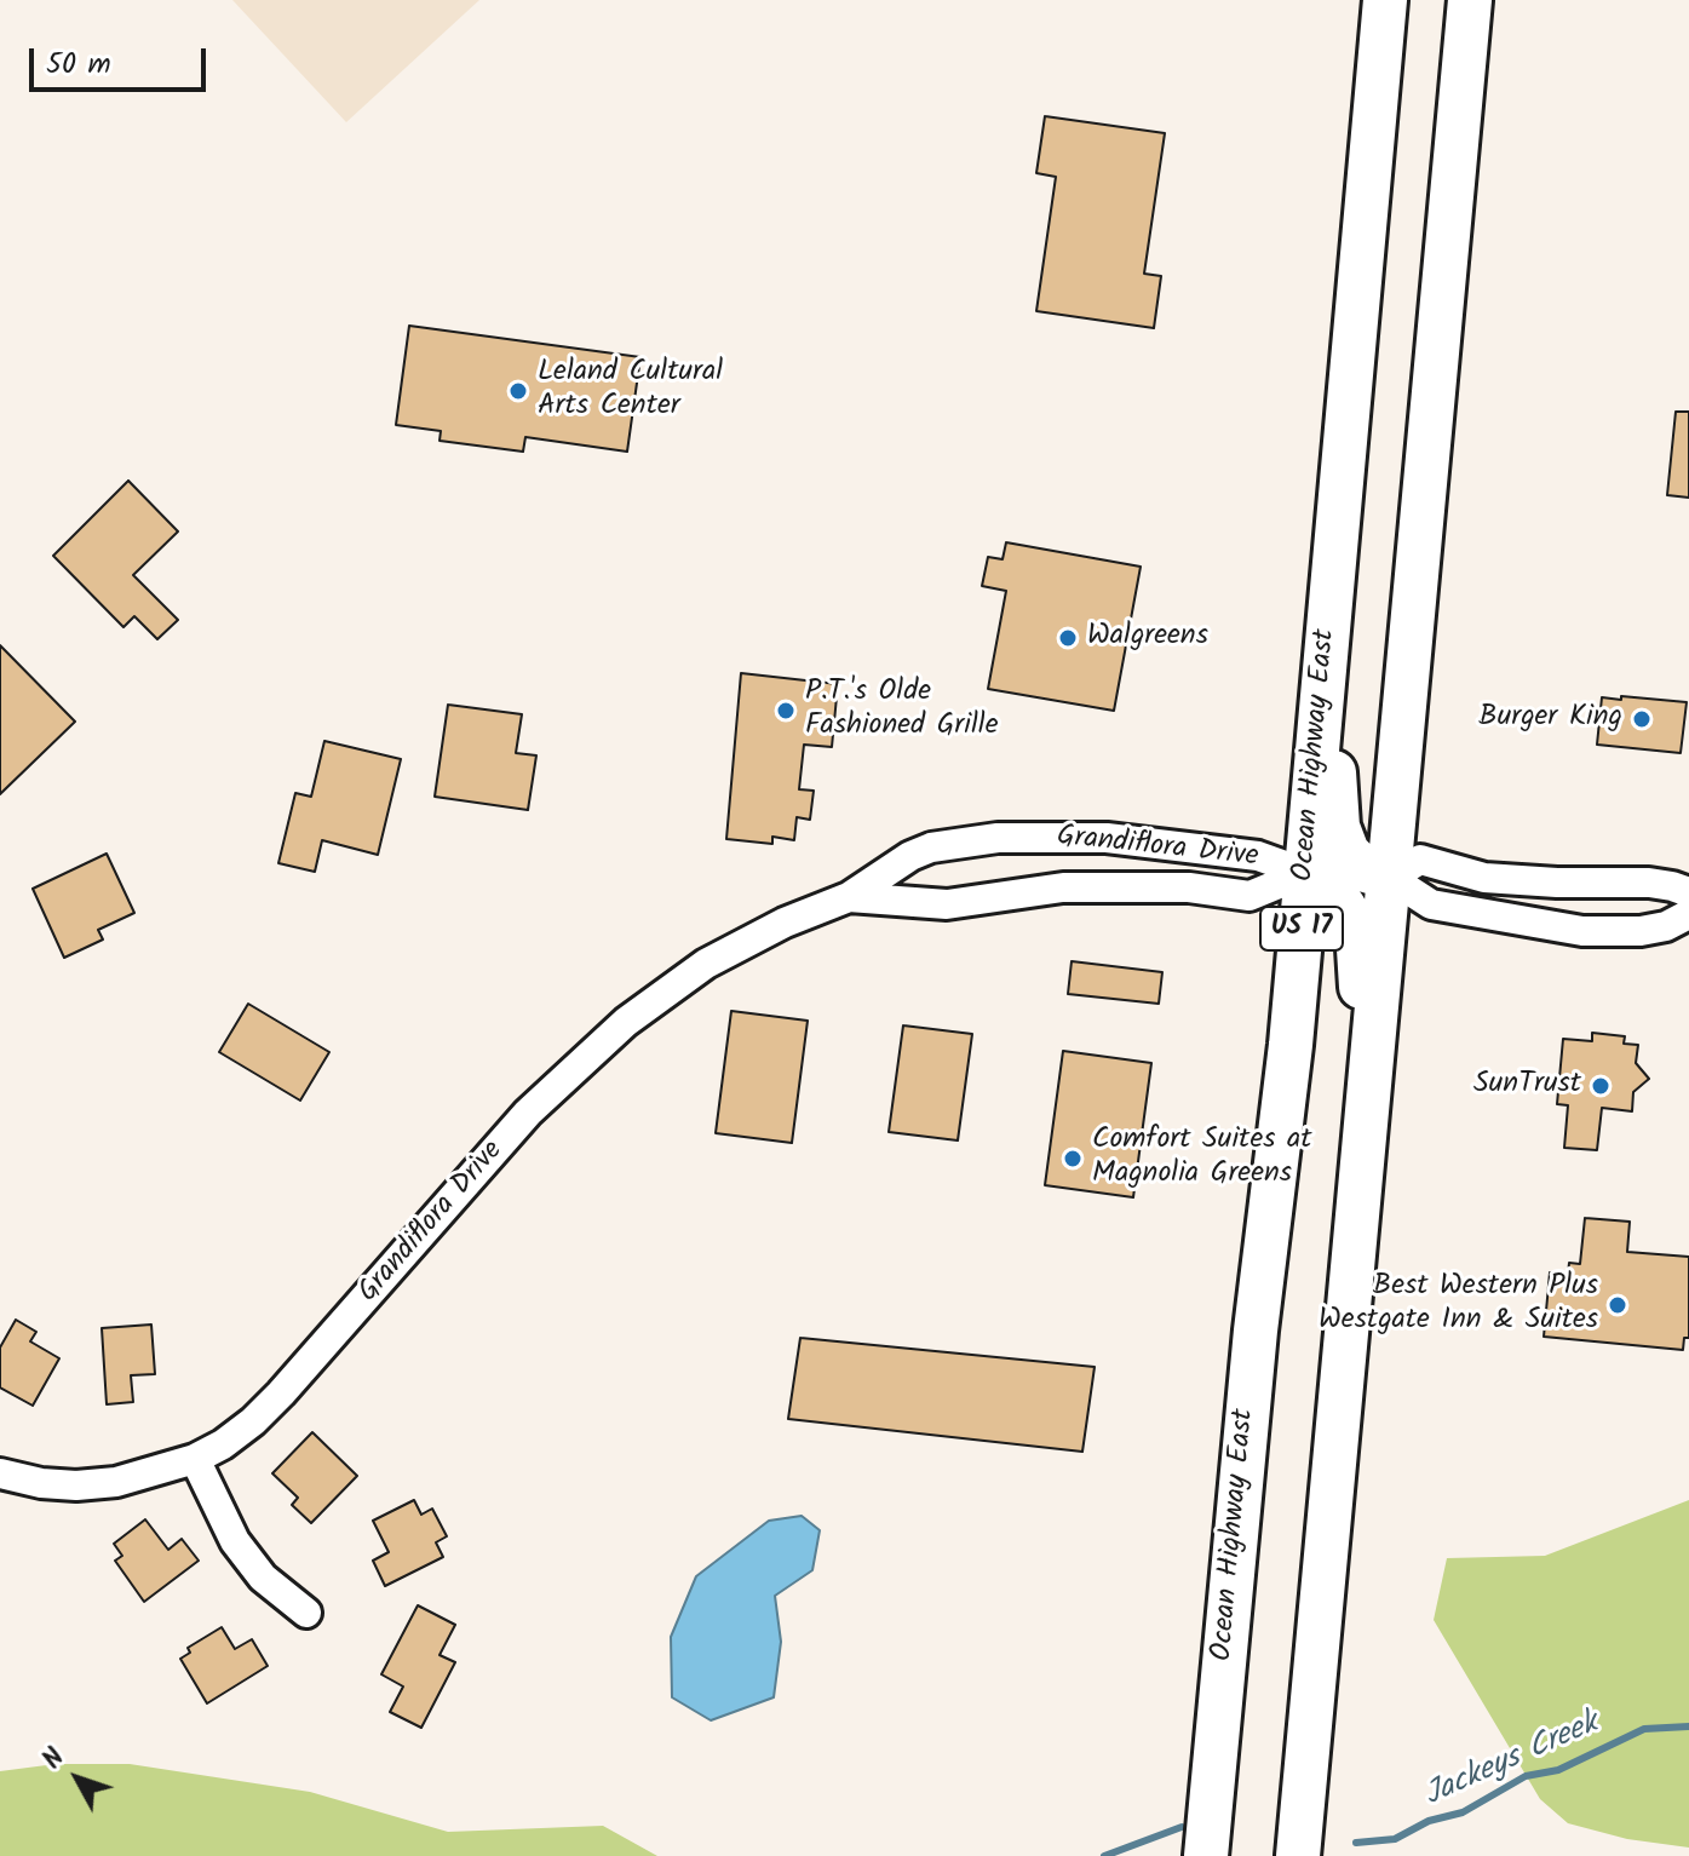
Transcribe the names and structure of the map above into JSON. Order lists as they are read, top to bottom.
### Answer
{
  "streets": {
    "highway": ["Ocean Highway East", "US 17"],
    "street": ["Grandiflora Drive"]
  },
  "crossings": [
    ["Ocean Highway East", "Grandiflora Drive"]
  ],
  "water": ["Jackeys Creek"],
  "places": [
    "Leland Cultural Arts Center",
    "Walgreens",
    "P.T.'s Olde Fashioned Grille",
    "Burger King",
    "SunTrust",
    "Comfort Suites at Magnolia Greens",
    "Best Western Plus Westgate Inn & Suites"
  ],
  "scale_bar": "50 m",
  "north": "top left"
}
